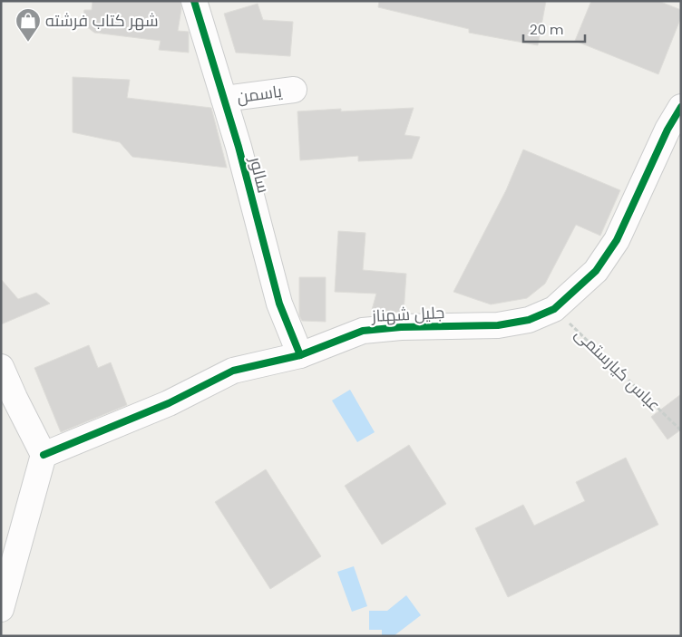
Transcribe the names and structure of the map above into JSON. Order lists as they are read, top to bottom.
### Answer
{
  "streets": {
    "street": ["یاسمن", "سالور", "جلیل شهناز"],
    "path": ["عباس کیارستمی"]
  },
  "crossings": [
    ["یاسمن", "سالور"],
    ["سالور", "جلیل شهناز"],
    ["جلیل شهناز", "عباس کیارستمی"]
  ],
  "places": {
    "shop": ["شهر کتاب فرشته"]
  },
  "scale_bar": "20 m"
}
